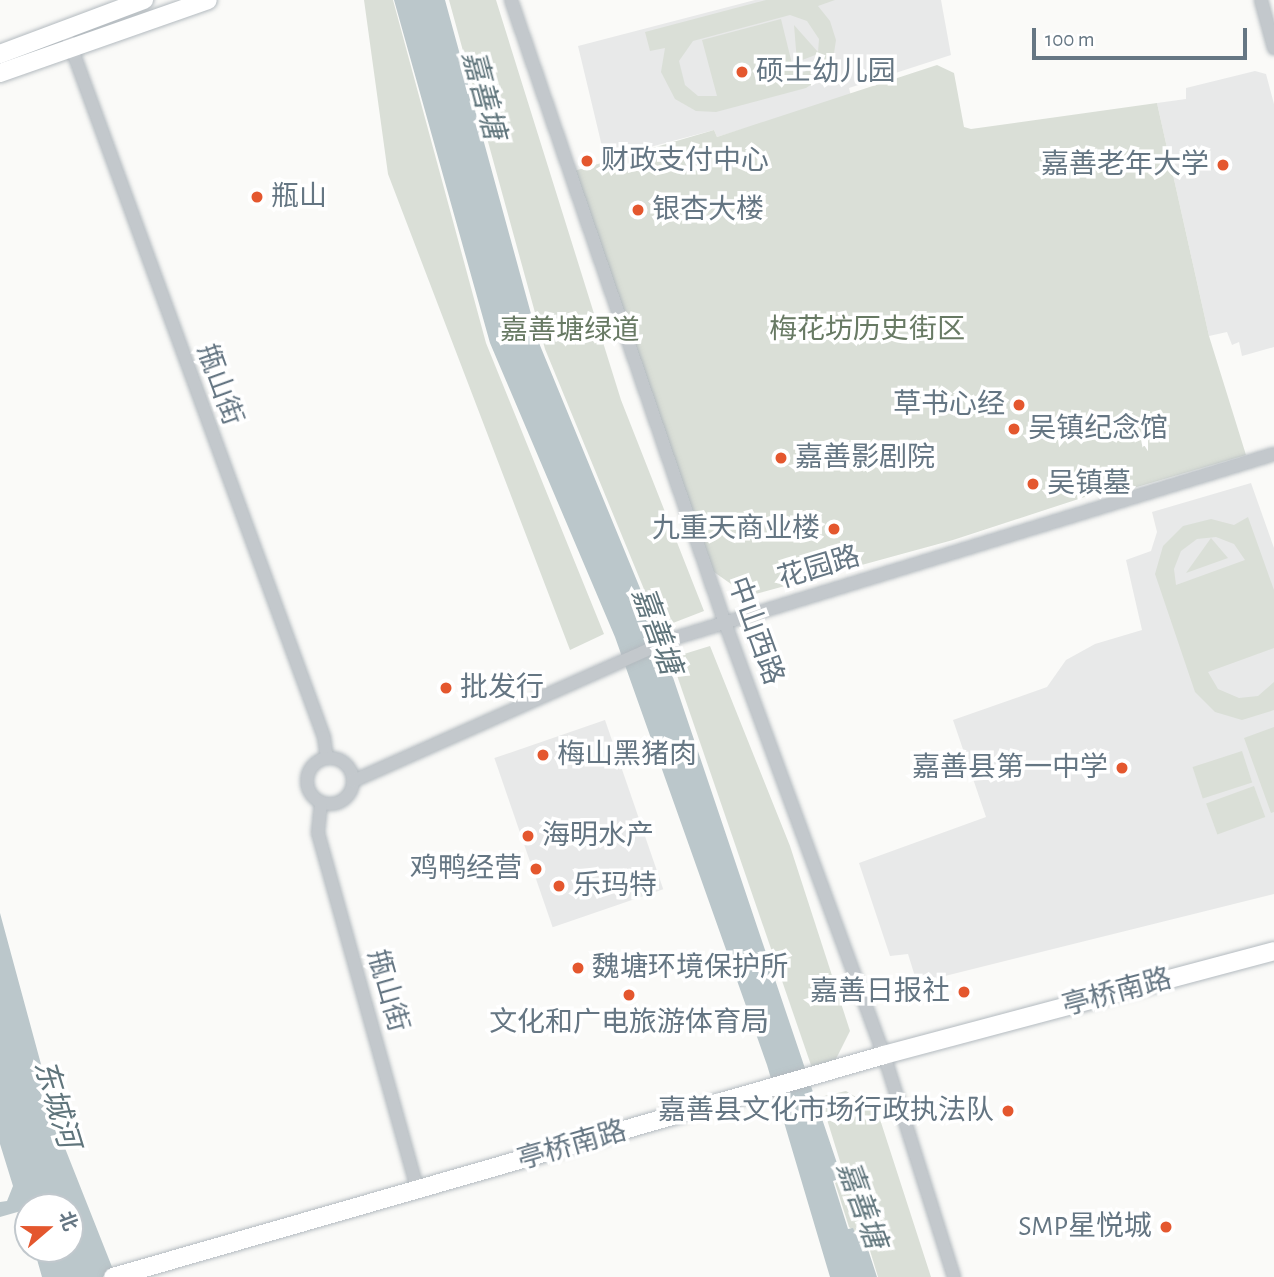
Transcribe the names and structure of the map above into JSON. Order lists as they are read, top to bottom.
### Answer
{
  "streets": {
    "street": [
      "甁山街",
      "花园路",
      "中山西路",
      "亭桥南路"
    ]
  },
  "crossings": [
    ["甁山街", "花园路"],
    ["甁山街", "亭桥南路"],
    ["花园路", "中山西路"],
    ["中山西路", "亭桥南路"]
  ],
  "water": ["嘉善塘", "东城河"],
  "parks": ["梅花坊历史街区", "嘉善塘绿道"],
  "places": [
    "硕士幼儿园",
    "财政支付中心",
    "嘉善老年大学",
    "瓶山",
    "银杏大楼",
    "草书心经",
    "吴镇纪念馆",
    "嘉善影剧院",
    "吴镇墓",
    "九重天商业楼",
    "批发行",
    "梅山黑猪肉",
    "嘉善县第一中学",
    "海明水产",
    "鸡鸭经营",
    "乐玛特",
    "魏塘环境保护所",
    "嘉善日报社",
    "文化和广电旅游体育局",
    "嘉善县文化市场行政执法队",
    "SMP星悦城"
  ],
  "scale_bar": "100 m",
  "north": "right"
}
